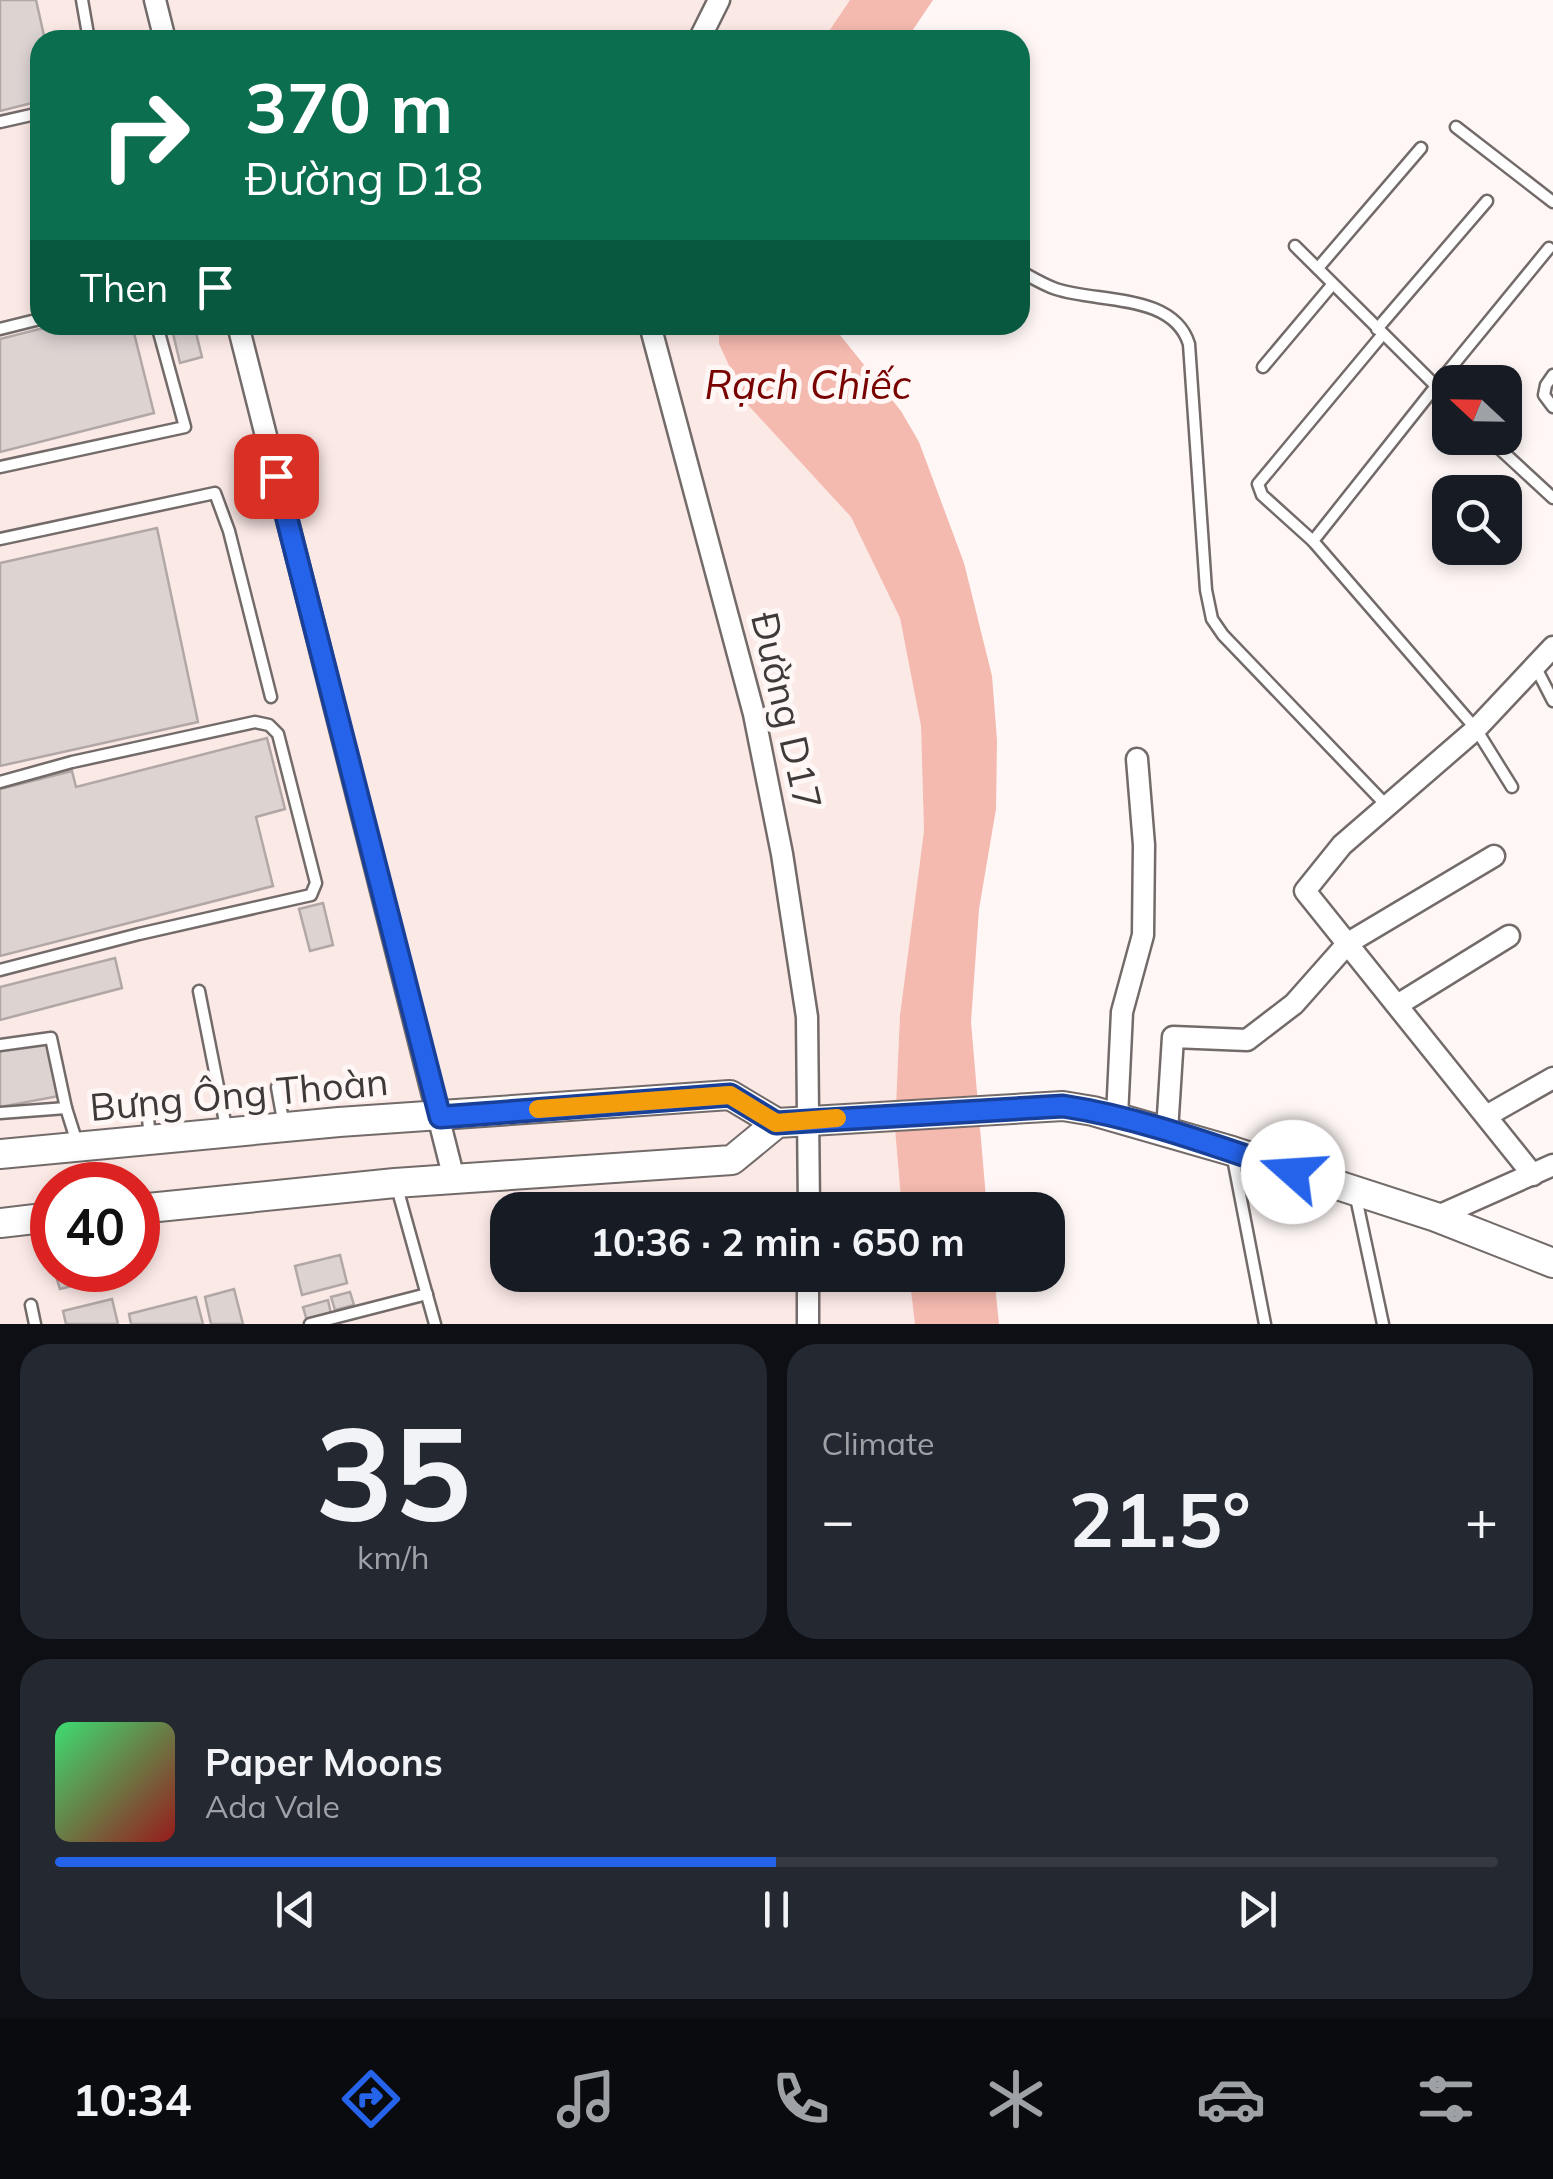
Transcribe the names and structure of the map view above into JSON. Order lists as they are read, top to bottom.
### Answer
{
  "streets": {
    "street": ["Đường D17", "Bưng Ông Thoàn"]
  },
  "water": ["Rạch Chiếc"],
  "north": "left",
  "page": {
    "turn": ["370 m", "Đường D18"],
    "then": "Then",
    "limit": "40",
    "trip": "10:36 · 2 min · 650 m",
    "tile": [
      ["35", "km/h"],
      "Climate"
    ],
    "heat": ["−", "21.5°", "+"],
    "song": ["Paper Moons", "Ada Vale"],
    "tabs": "10:34"
  }
}
